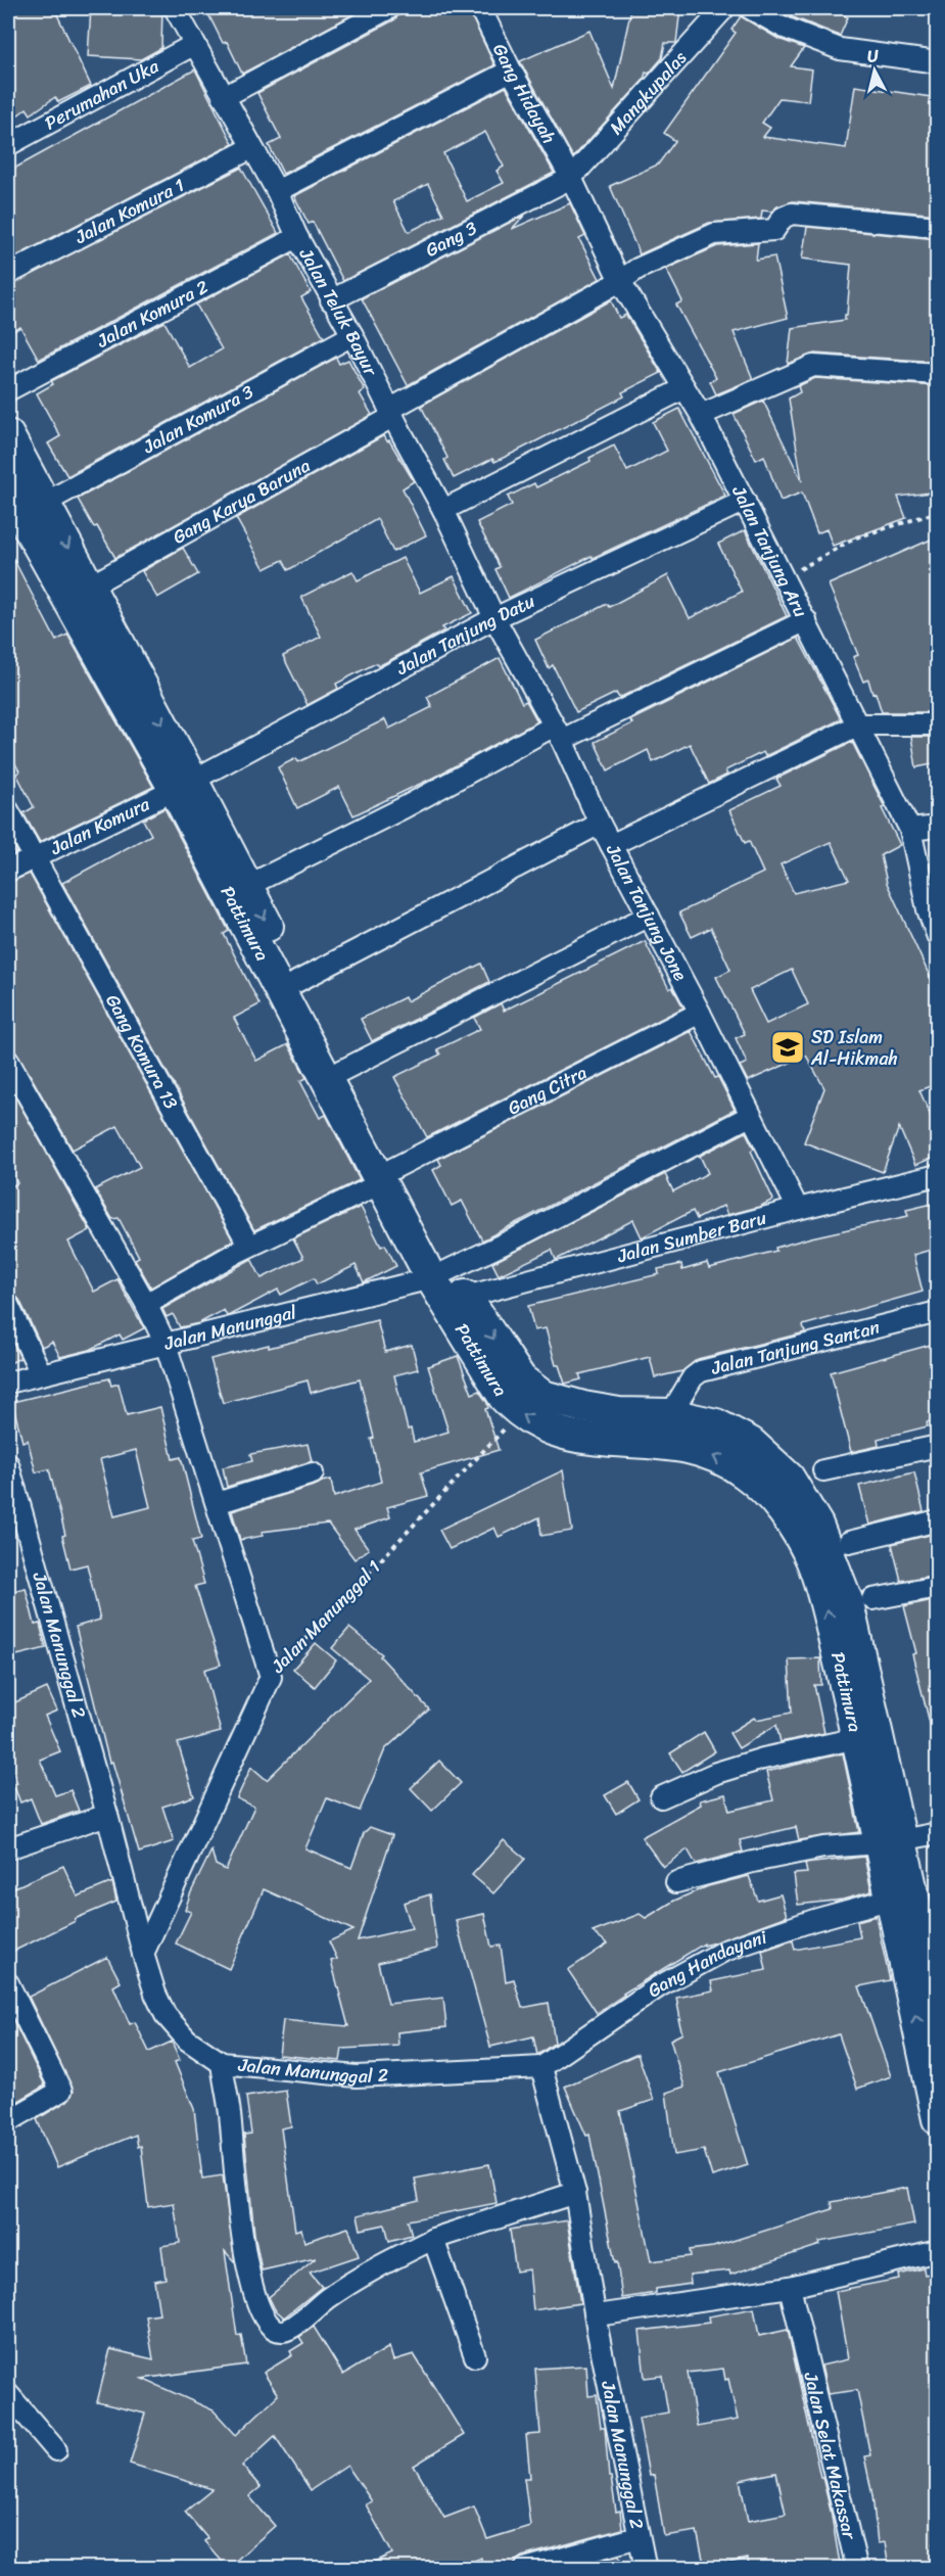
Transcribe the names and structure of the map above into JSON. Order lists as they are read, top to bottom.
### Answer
{
  "streets": {
    "main road": ["Pattimura"],
    "street": [
      "Gang Hidayah",
      "Mangkupalas",
      "Perumahan Uka",
      "Jalan Komura 1",
      "Gang 3",
      "Jalan Teluk Bayur",
      "Jalan Komura 2",
      "Jalan Komura 3",
      "Gang Karya Baruna",
      "Jalan Tanjung Aru",
      "Jalan Tanjung Datu",
      "Jalan Komura",
      "Jalan Tanjung Jone",
      "Gang Komura 13",
      "Gang Citra",
      "Jalan Sumber Baru",
      "Jalan Manunggal",
      "Jalan Tanjung Santan",
      "Jalan Manunggal 1",
      "Jalan Manunggal 2",
      "Gang Handayani",
      "Jalan Selat Makassar"
    ]
  },
  "crossings": [
    ["Gang Hidayah", "Mangkupalas"],
    ["Gang Hidayah", "Gang 3"],
    ["Gang Hidayah", "Jalan Tanjung Aru"],
    ["Mangkupalas", "Gang 3"],
    ["Mangkupalas", "Jalan Tanjung Aru"],
    ["Perumahan Uka", "Jalan Teluk Bayur"],
    ["Jalan Komura 1", "Jalan Teluk Bayur"],
    ["Gang 3", "Jalan Teluk Bayur"],
    ["Gang 3", "Jalan Tanjung Aru"],
    ["Jalan Teluk Bayur", "Jalan Komura 2"],
    ["Jalan Teluk Bayur", "Jalan Komura 3"],
    ["Jalan Teluk Bayur", "Gang Karya Baruna"],
    ["Jalan Teluk Bayur", "Jalan Tanjung Datu"],
    ["Jalan Teluk Bayur", "Jalan Tanjung Jone"],
    ["Jalan Komura 3", "Pattimura"],
    ["Gang Karya Baruna", "Jalan Tanjung Aru"],
    ["Gang Karya Baruna", "Pattimura"],
    ["Jalan Tanjung Aru", "Jalan Tanjung Datu"],
    ["Jalan Tanjung Datu", "Jalan Komura"],
    ["Jalan Tanjung Datu", "Jalan Tanjung Jone"],
    ["Jalan Tanjung Datu", "Pattimura"],
    ["Jalan Komura", "Pattimura"],
    ["Jalan Komura", "Gang Komura 13"],
    ["Jalan Tanjung Jone", "Gang Citra"],
    ["Jalan Tanjung Jone", "Jalan Sumber Baru"],
    ["Jalan Tanjung Jone", "Jalan Manunggal"],
    ["Pattimura", "Gang Citra"],
    ["Pattimura", "Jalan Sumber Baru"],
    ["Pattimura", "Jalan Manunggal"],
    ["Pattimura", "Jalan Tanjung Santan"],
    ["Pattimura", "Jalan Manunggal 1"],
    ["Pattimura", "Gang Handayani"],
    ["Gang Komura 13", "Gang Citra"],
    ["Gang Citra", "Jalan Manunggal 1"],
    ["Jalan Manunggal", "Jalan Manunggal 1"],
    ["Jalan Manunggal 2", "Gang Handayani"]
  ],
  "places": {
    "school or university": ["SD Islam Al-Hikmah"]
  },
  "north": "top"
}
